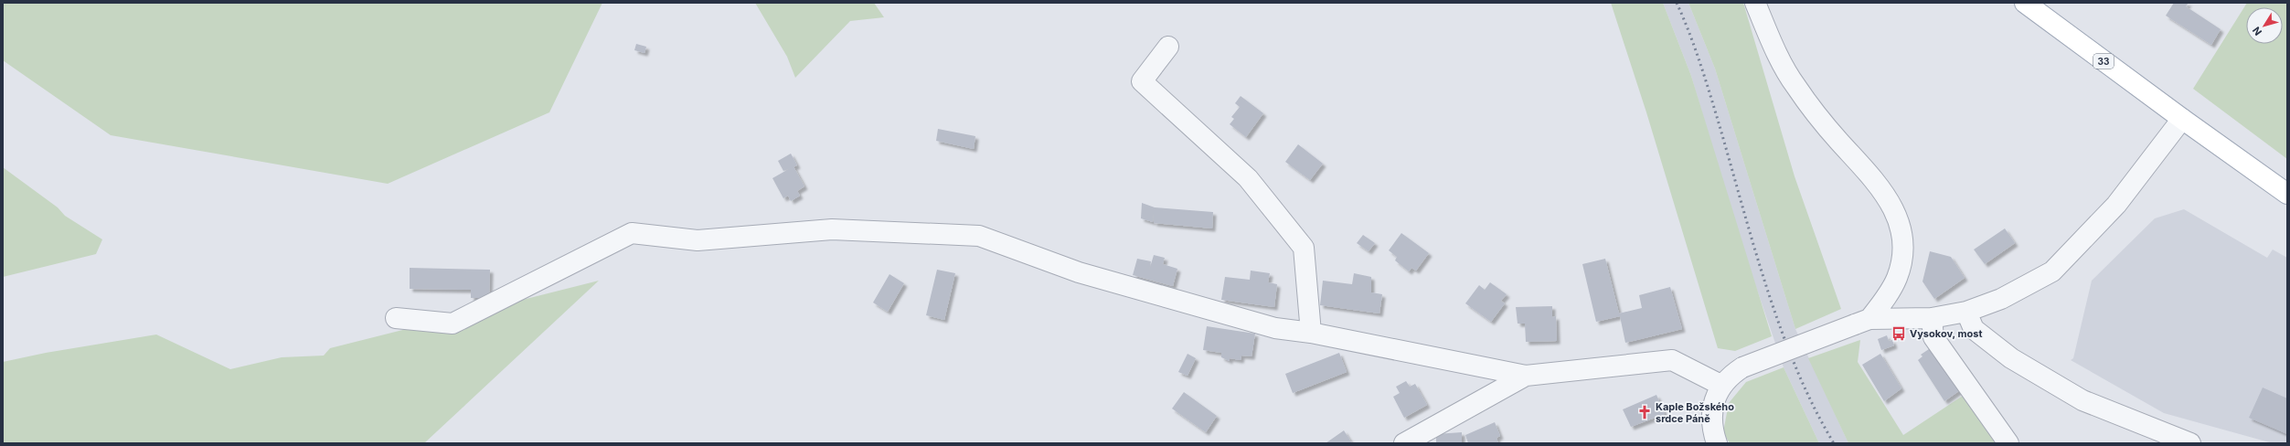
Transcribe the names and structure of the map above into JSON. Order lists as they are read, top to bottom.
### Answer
{
  "streets": {
    "main road": ["33"]
  },
  "places": {
    "bus stop": ["Vysokov, most"],
    "church": ["Kaple Božského srdce Páně"]
  },
  "north": "bottom left"
}
